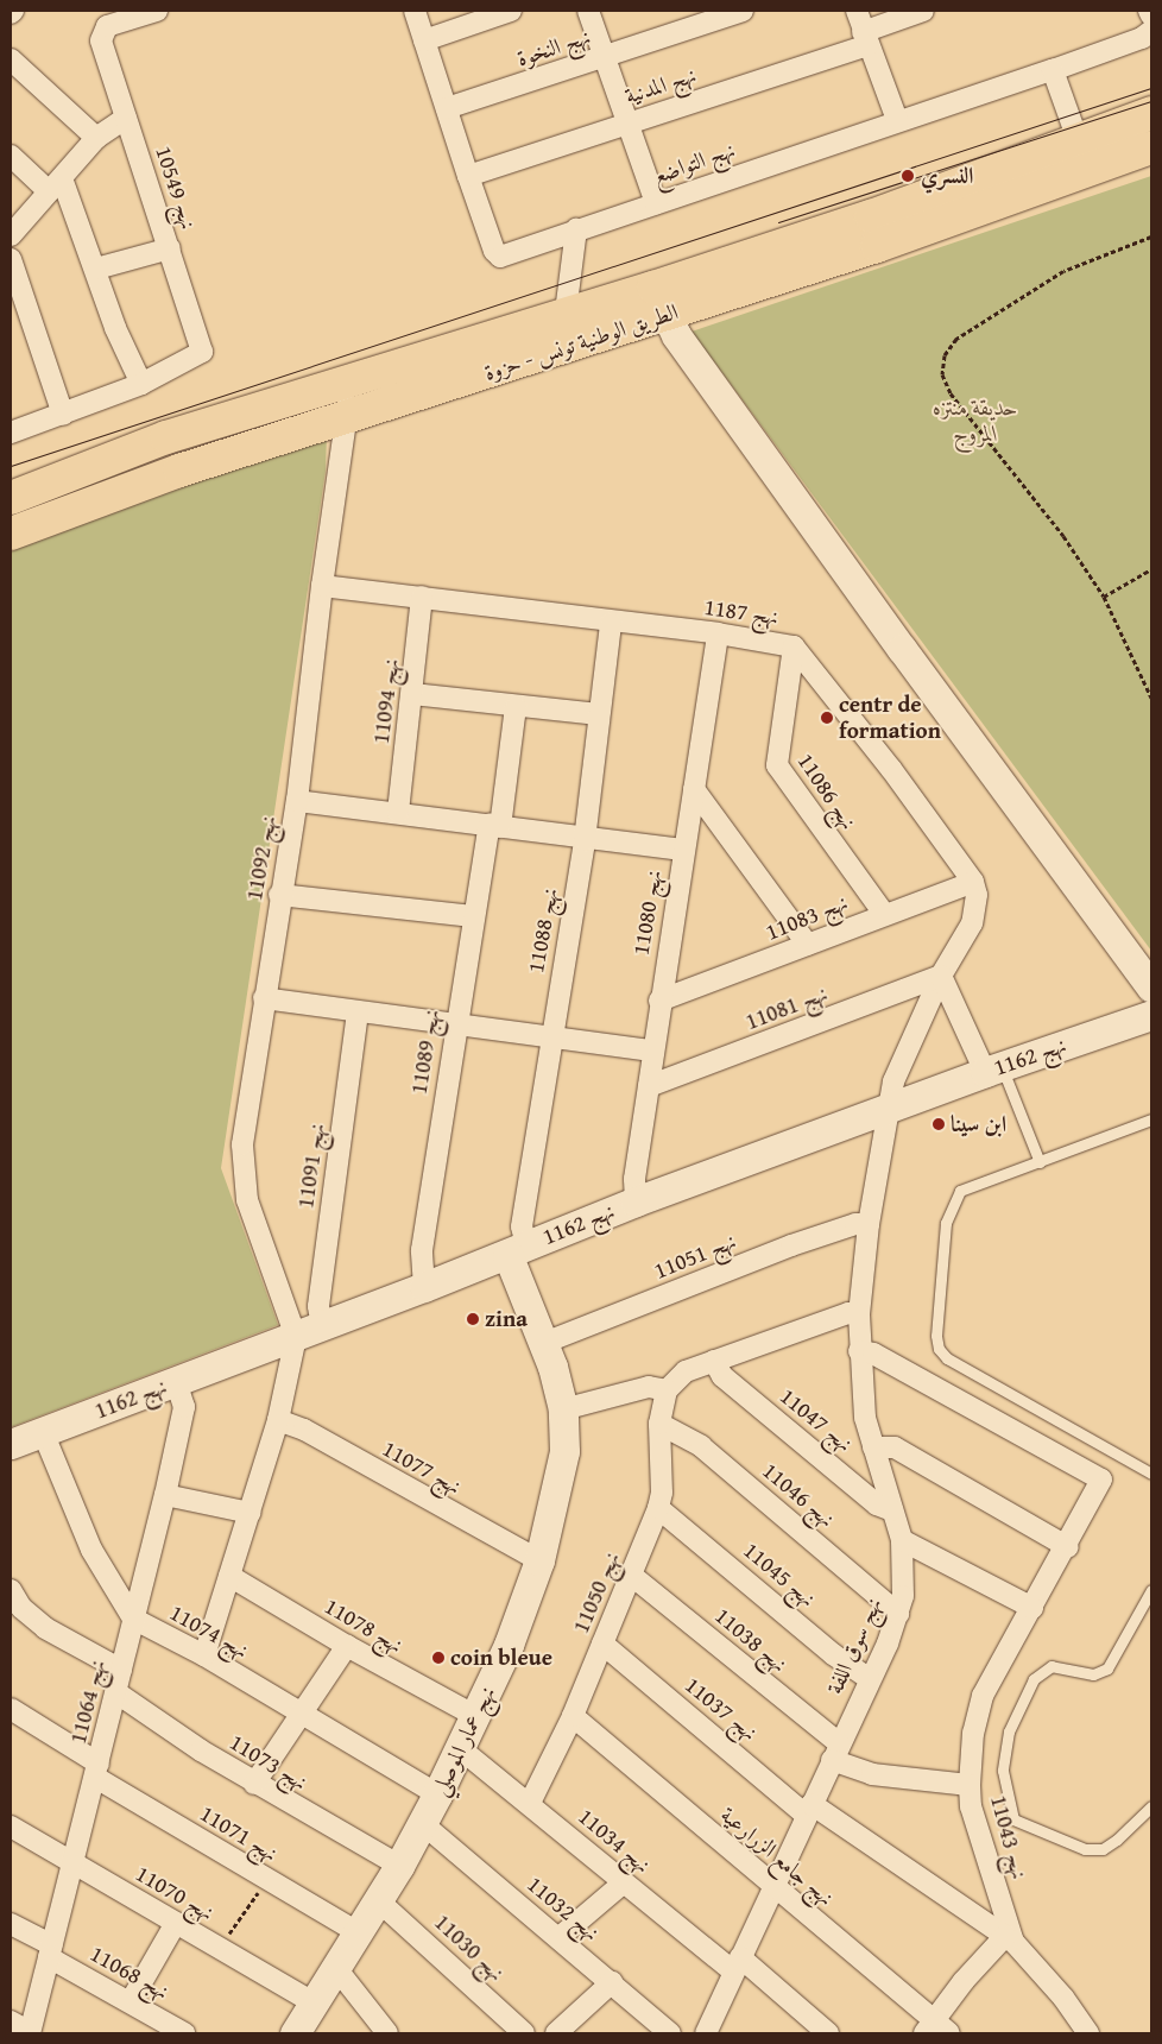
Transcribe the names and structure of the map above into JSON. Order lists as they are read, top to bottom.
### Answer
{
  "streets": {
    "highway": ["الطريق الوطنية تونس - حزوة"],
    "street": [
      "نهج النخوة",
      "نهج المدنية",
      "نهج التواضع",
      "نهج 10549",
      "نهج 1187",
      "نهج 11094",
      "نهج 11086",
      "نهج 11092",
      "نهج 11080",
      "نهج 11083",
      "نهج 11088",
      "نهج 11081",
      "نهج 11089",
      "نهج 1162",
      "نهج 11091",
      "نهج 11051",
      "نهج 11047",
      "نهج 11077",
      "نهج 11046",
      "نهج 11045",
      "نهج 11050",
      "نهج 11078",
      "نهج 11074",
      "نهج 11038",
      "نهج سوق اللفة",
      "نهج 11064",
      "نهج 11037",
      "نهج عمار الموصلي",
      "نهج 11073",
      "نهج 11071",
      "نهج 11043",
      "نهج 11034",
      "نهج جامع الزرارعية",
      "نهج 11070",
      "نهج 11032",
      "نهج 11030",
      "نهج 11068"
    ]
  },
  "crossings": [
    ["نهج النخوة", "نهج التواضع"],
    ["نهج المدنية", "نهج التواضع"],
    ["الطريق الوطنية تونس - حزوة", "نهج 11092"],
    ["نهج 1187", "نهج 11094"],
    ["نهج 1187", "نهج 11086"],
    ["نهج 1187", "نهج 11092"],
    ["نهج 1187", "نهج 11080"],
    ["نهج 1187", "نهج 11083"],
    ["نهج 1187", "نهج 11088"],
    ["نهج 1187", "نهج 11081"],
    ["نهج 1187", "نهج 1162"],
    ["نهج 1187", "نهج سوق اللفة"],
    ["نهج 11086", "نهج 11083"],
    ["نهج 11092", "نهج 1162"],
    ["نهج 11092", "نهج 11091"],
    ["نهج 11080", "نهج 11083"],
    ["نهج 11080", "نهج 11081"],
    ["نهج 11080", "نهج 1162"],
    ["نهج 11088", "نهج 1162"],
    ["نهج 11088", "نهج عمار الموصلي"],
    ["نهج 11089", "نهج 1162"],
    ["نهج 1162", "نهج 11091"],
    ["نهج 1162", "نهج 11074"],
    ["نهج 1162", "نهج سوق اللفة"],
    ["نهج 1162", "نهج 11064"],
    ["نهج 1162", "نهج عمار الموصلي"],
    ["نهج 11051", "نهج سوق اللفة"],
    ["نهج 11051", "نهج عمار الموصلي"],
    ["نهج 11047", "نهج سوق اللفة"],
    ["نهج 11077", "نهج عمار الموصلي"],
    ["نهج 11046", "نهج 11050"],
    ["نهج 11046", "نهج سوق اللفة"],
    ["نهج 11045", "نهج 11050"],
    ["نهج 11045", "نهج سوق اللفة"],
    ["نهج 11050", "نهج 11038"],
    ["نهج 11050", "نهج 11037"],
    ["نهج 11050", "نهج 11034"],
    ["نهج 11050", "نهج جامع الزرارعية"],
    ["نهج 11078", "نهج عمار الموصلي"],
    ["نهج 11074", "نهج 11064"],
    ["نهج 11074", "نهج عمار الموصلي"],
    ["نهج 11038", "نهج سوق اللفة"],
    ["نهج سوق اللفة", "نهج 11037"],
    ["نهج سوق اللفة", "نهج 11043"],
    ["نهج سوق اللفة", "نهج 11034"],
    ["نهج سوق اللفة", "نهج جامع الزرارعية"],
    ["نهج 11064", "نهج 11073"],
    ["نهج 11064", "نهج 11071"],
    ["نهج 11064", "نهج 11070"],
    ["نهج 11064", "نهج 11068"],
    ["نهج 11037", "نهج 11043"],
    ["نهج عمار الموصلي", "نهج 11073"],
    ["نهج عمار الموصلي", "نهج 11071"],
    ["نهج عمار الموصلي", "نهج 11034"],
    ["نهج عمار الموصلي", "نهج 11070"],
    ["نهج عمار الموصلي", "نهج 11032"],
    ["نهج عمار الموصلي", "نهج 11030"]
  ],
  "parks": ["حديقة منتزه المروج"],
  "places": [
    "النسري",
    "centr de formation",
    "ابن سينا",
    "zina",
    "coin bleue"
  ]
}
